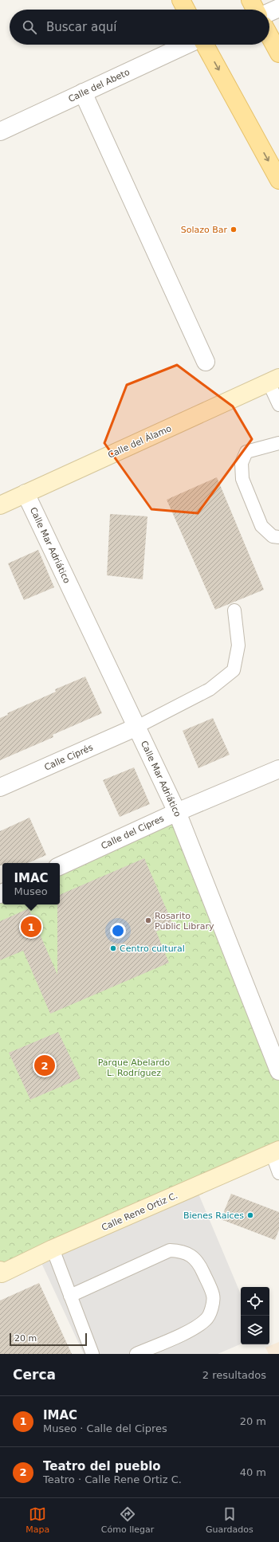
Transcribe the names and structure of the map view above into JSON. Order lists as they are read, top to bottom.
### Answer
{
  "streets": {
    "street": [
      "Calle del Abeto",
      "Calle del Álamo",
      "Calle Mar Adriático",
      "Calle Ciprés",
      "Calle del Cipres",
      "Calle Rene Ortiz C."
    ]
  },
  "crossings": [
    ["Calle del Álamo", "Calle Mar Adriático"],
    ["Calle Mar Adriático", "Calle Ciprés"],
    ["Calle Mar Adriático", "Calle del Cipres"]
  ],
  "parks": ["Parque Abelardo L. Rodríguez"],
  "places": [
    "Solazo Bar",
    "Rosarito Public Library",
    "Centro cultural",
    "Bienes Raices"
  ],
  "scale_bar": "20 m",
  "page": {
    "search": "Buscar aquí",
    "popup": ["IMAC", "Museo"],
    "pins": ["1", "2"],
    "scale": "20 m",
    "heading": ["Cerca", "2 resultados"],
    "list": [
      {
        "mark": "1",
        "name": "IMAC",
        "note": "Museo · Calle del Cipres",
        "value": "20 m"
      },
      {
        "mark": "2",
        "name": "Teatro del pueblo",
        "note": "Teatro · Calle Rene Ortiz C.",
        "value": "40 m"
      }
    ],
    "nav": ["Mapa", "Cómo llegar", "Guardados"]
  }
}
